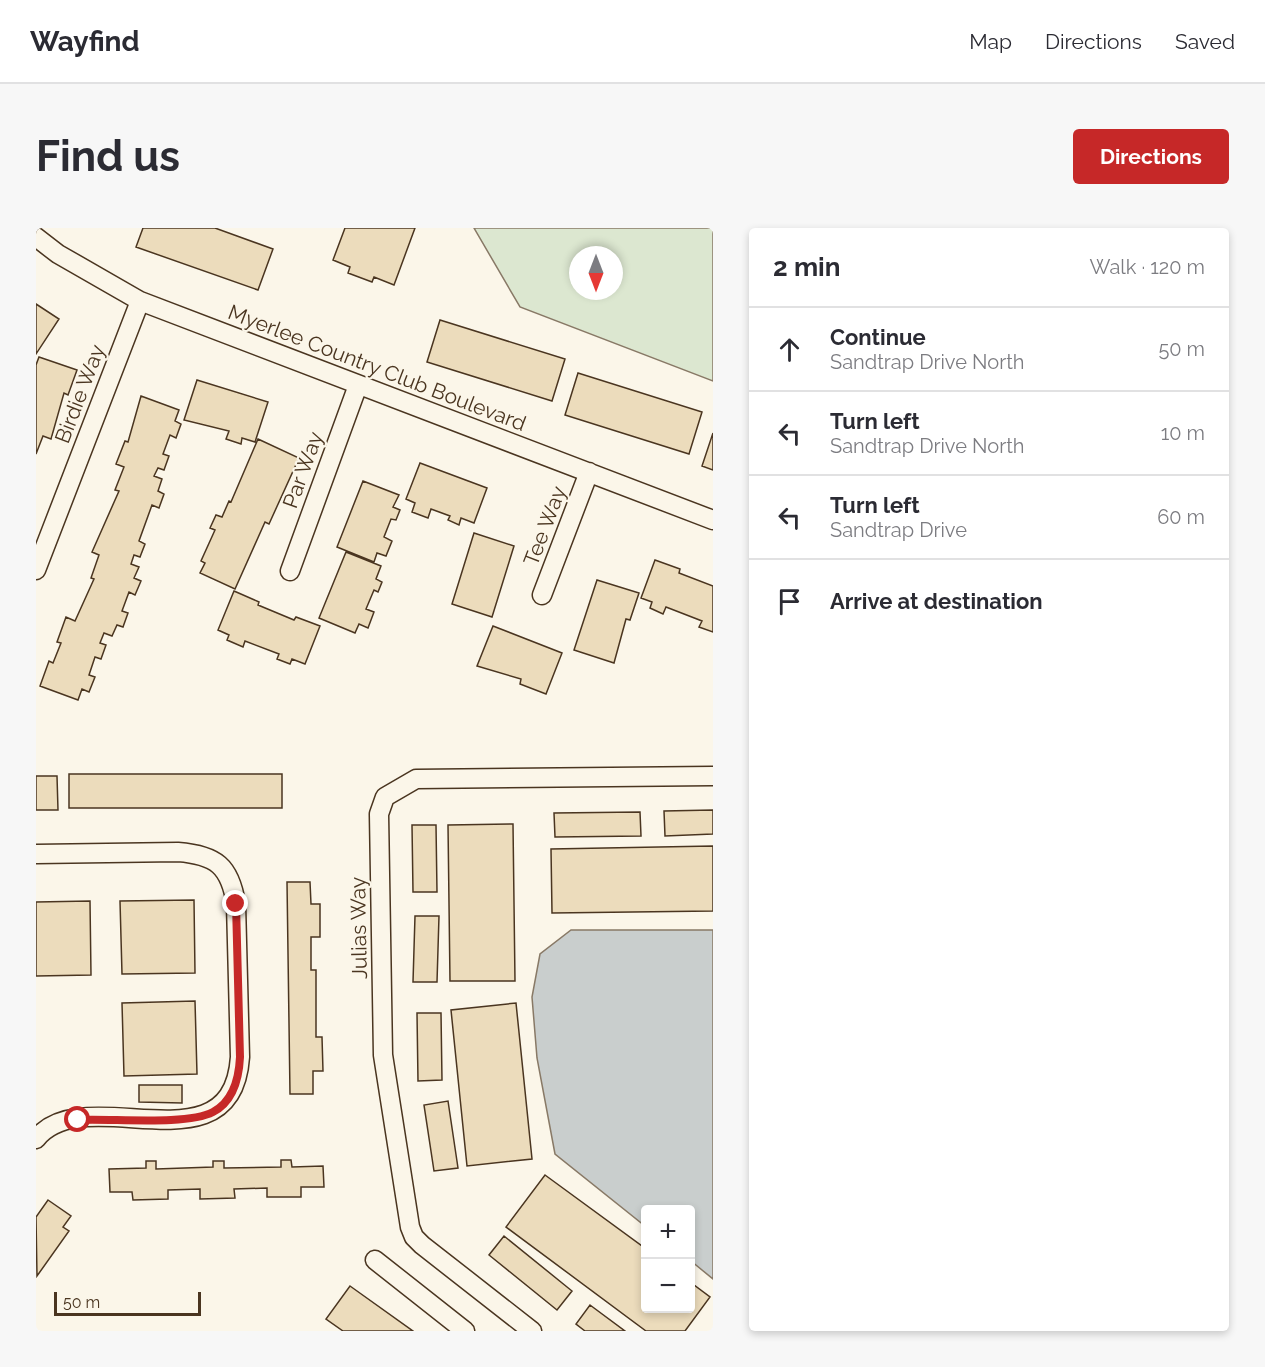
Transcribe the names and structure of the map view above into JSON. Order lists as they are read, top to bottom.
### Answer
{
  "streets": {
    "street": [
      "Myerlee Country Club Boulevard",
      "Birdie Way",
      "Par Way",
      "Tee Way",
      "Julias Way"
    ]
  },
  "crossings": [
    ["Myerlee Country Club Boulevard", "Birdie Way"],
    ["Myerlee Country Club Boulevard", "Par Way"],
    ["Myerlee Country Club Boulevard", "Tee Way"]
  ],
  "scale_bar": "50 m",
  "north": "bottom",
  "page": {
    "header": "Wayfind",
    "nav": ["Map", "Directions", "Saved"],
    "buttons": "Directions",
    "title": "Find us",
    "heading": ["2 min", "Walk · 120 m"],
    "list": [
      ["Continue", "Sandtrap Drive North", "50 m"],
      ["Turn left", "Sandtrap Drive North", "10 m"],
      ["Turn left", "Sandtrap Drive", "60 m"],
      "Arrive at destination"
    ],
    "map_buttons": ["+", "−"],
    "scale": "50 m"
  }
}
